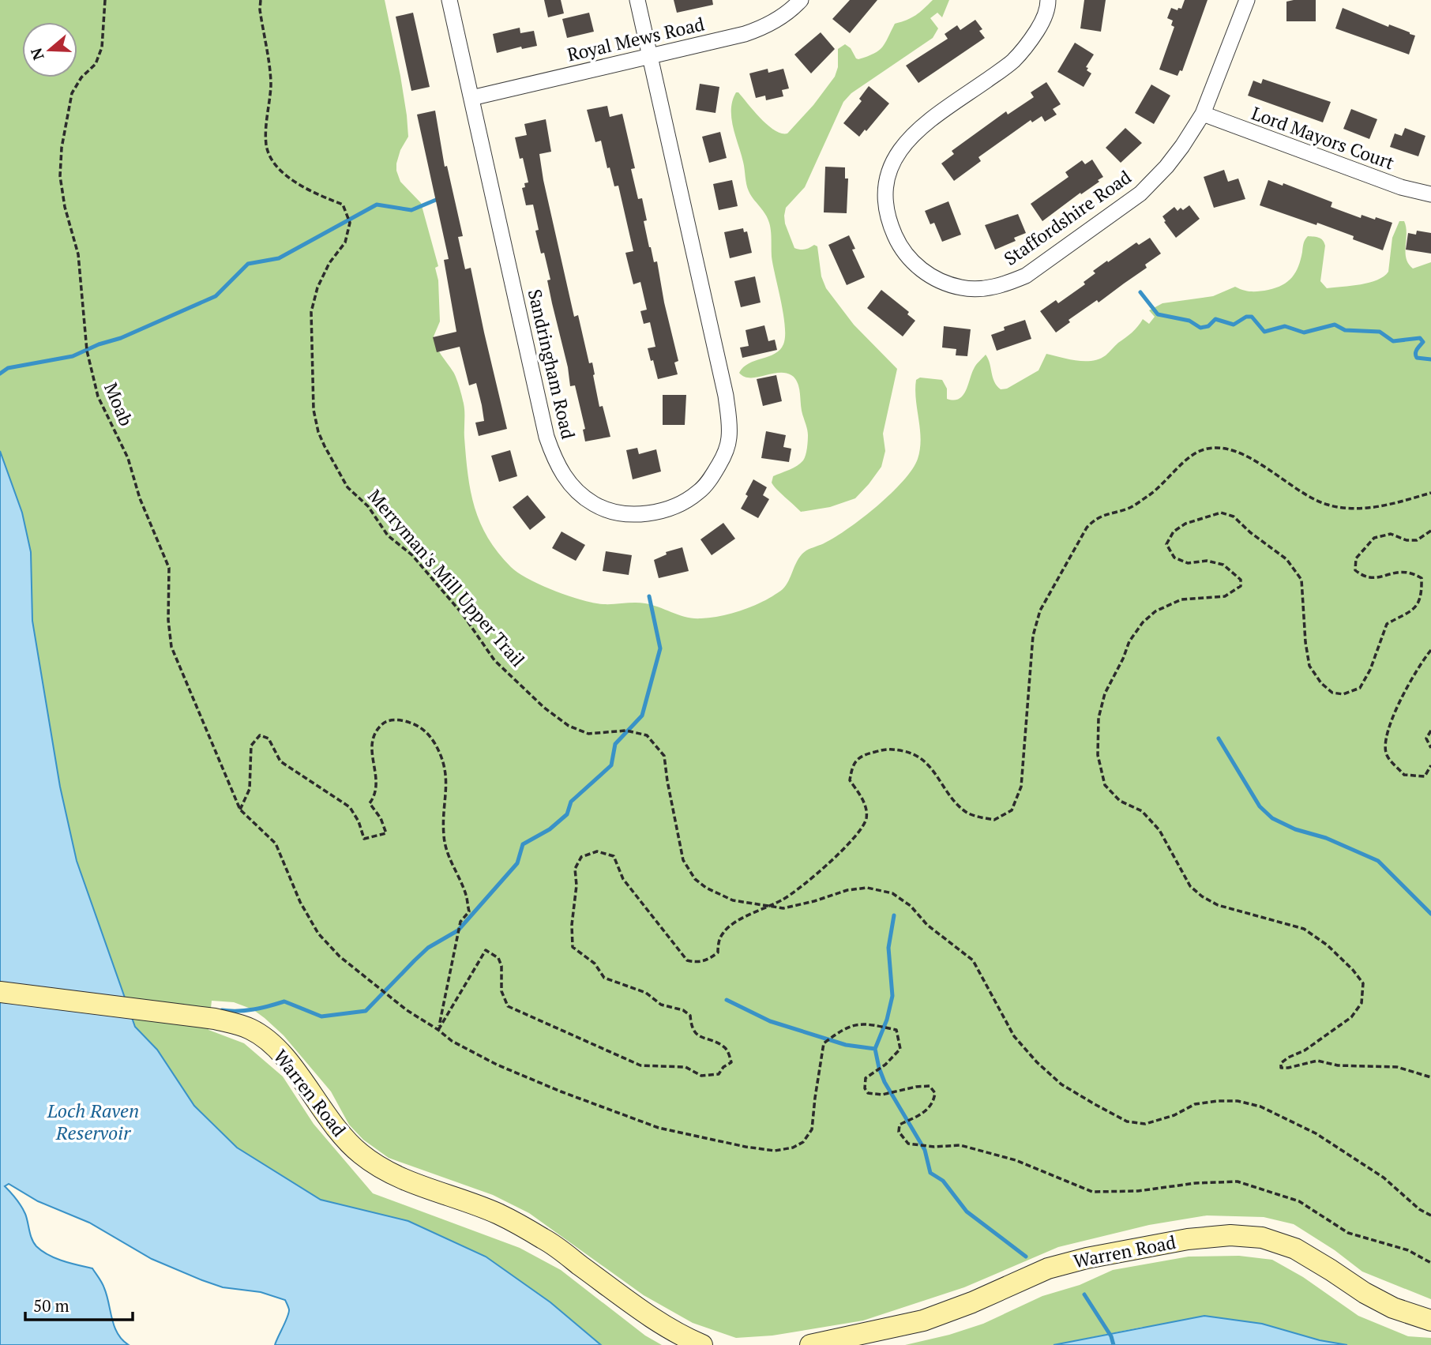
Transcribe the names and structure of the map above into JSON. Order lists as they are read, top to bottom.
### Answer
{
  "streets": {
    "street": [
      "Royal Mews Road",
      "Lord Mayors Court",
      "Staffordshire Road",
      "Sandringham Road",
      "Warren Road"
    ],
    "path": ["Moab", "Merryman's Mill Upper Trail"]
  },
  "crossings": [
    ["Royal Mews Road", "Sandringham Road"],
    ["Lord Mayors Court", "Staffordshire Road"]
  ],
  "water": ["Loch Raven Reservoir"],
  "scale_bar": "50 m",
  "north": "left"
}
